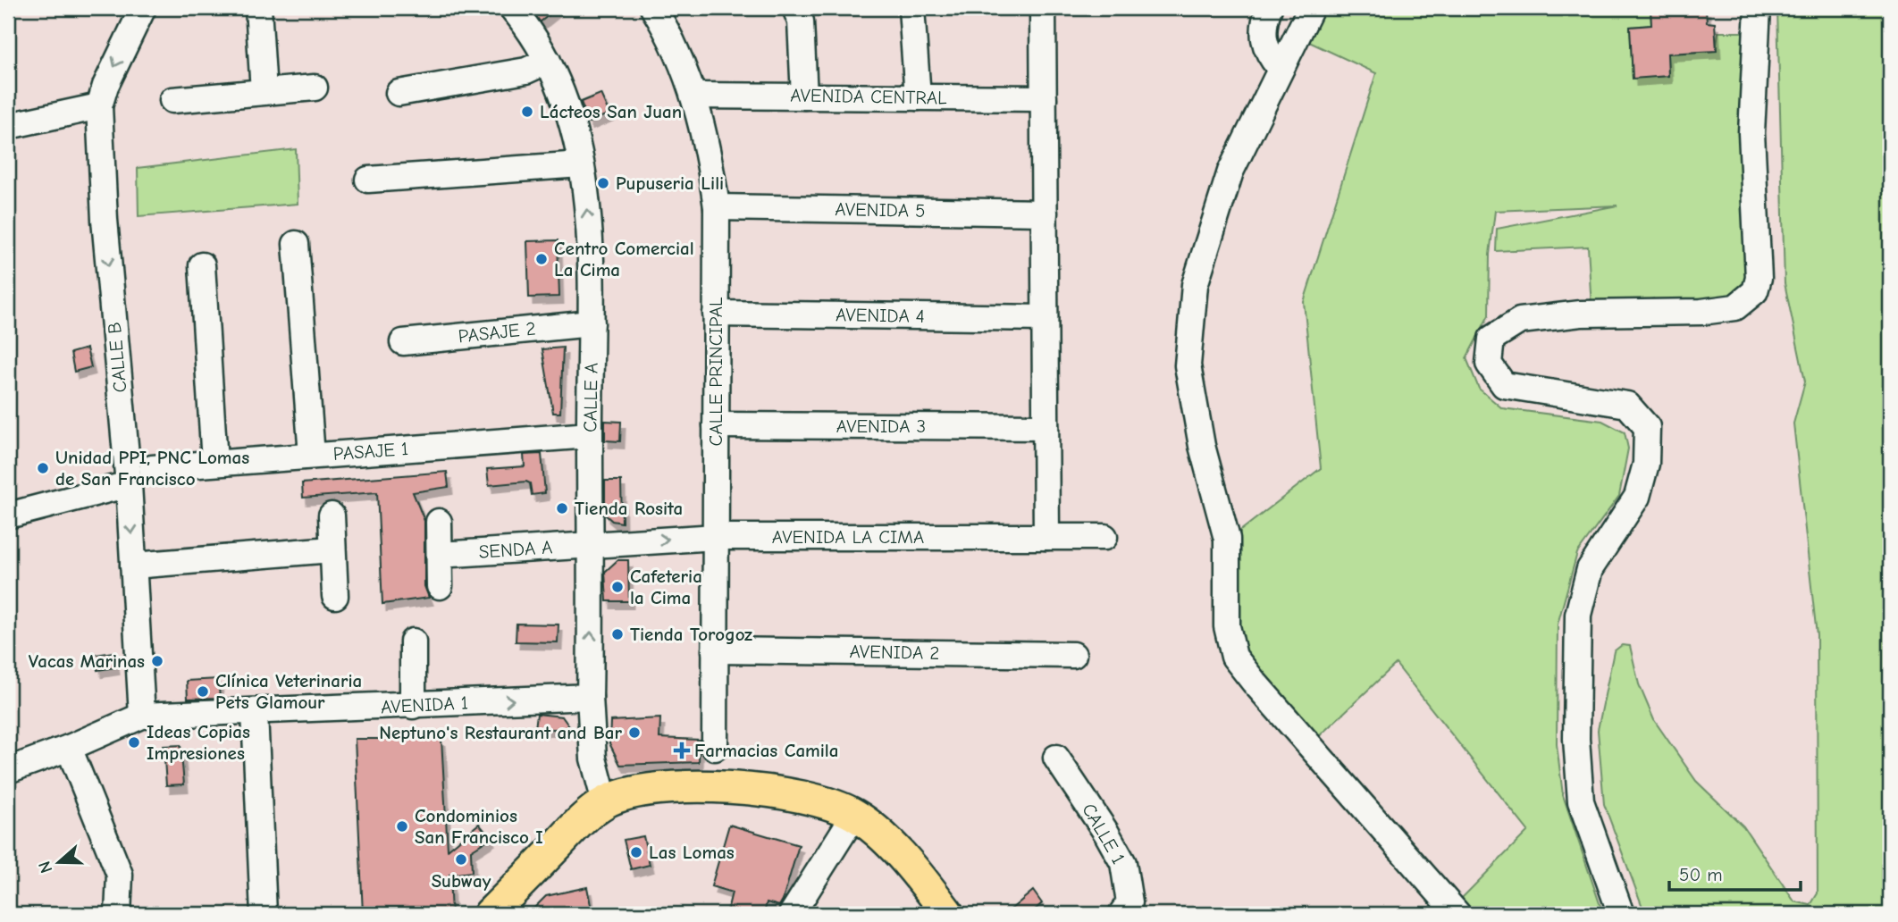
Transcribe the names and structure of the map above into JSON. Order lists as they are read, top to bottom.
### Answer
{
  "streets": {
    "street": [
      "AVENIDA CENTRAL",
      "AVENIDA 5",
      "AVENIDA 4",
      "PASAJE 2",
      "CALLE B",
      "CALLE PRINCIPAL",
      "CALLE A",
      "AVENIDA 3",
      "PASAJE 1",
      "AVENIDA LA CIMA",
      "SENDA A",
      "AVENIDA 2",
      "AVENIDA 1",
      "CALLE 1"
    ]
  },
  "crossings": [
    ["AVENIDA CENTRAL", "CALLE PRINCIPAL"],
    ["AVENIDA 5", "CALLE PRINCIPAL"],
    ["AVENIDA 4", "CALLE PRINCIPAL"],
    ["PASAJE 2", "CALLE A"],
    ["CALLE B", "AVENIDA 1"],
    ["CALLE PRINCIPAL", "AVENIDA 3"],
    ["CALLE PRINCIPAL", "AVENIDA LA CIMA"],
    ["CALLE PRINCIPAL", "AVENIDA 2"],
    ["CALLE A", "PASAJE 1"],
    ["CALLE A", "AVENIDA LA CIMA"],
    ["CALLE A", "SENDA A"],
    ["CALLE A", "AVENIDA 1"],
    ["AVENIDA LA CIMA", "SENDA A"]
  ],
  "places": {
    "other": [
      "Lácteos San Juan",
      "Pupuseria Lili",
      "Centro Comercial La Cima",
      "Unidad PPI, PNC Lomas de San Francisco",
      "Tienda Rosita",
      "Cafeteria la Cima",
      "Tienda Torogoz",
      "Vacas Marinas",
      "Clínica Veterinaria Pets Glamour",
      "Neptuno's Restaurant and Bar",
      "Ideas Copias Impresiones",
      "Condominios San Francisco I",
      "Las Lomas",
      "Subway"
    ],
    "health": ["Farmacias Camila"]
  },
  "scale_bar": "50 m",
  "north": "left"
}
